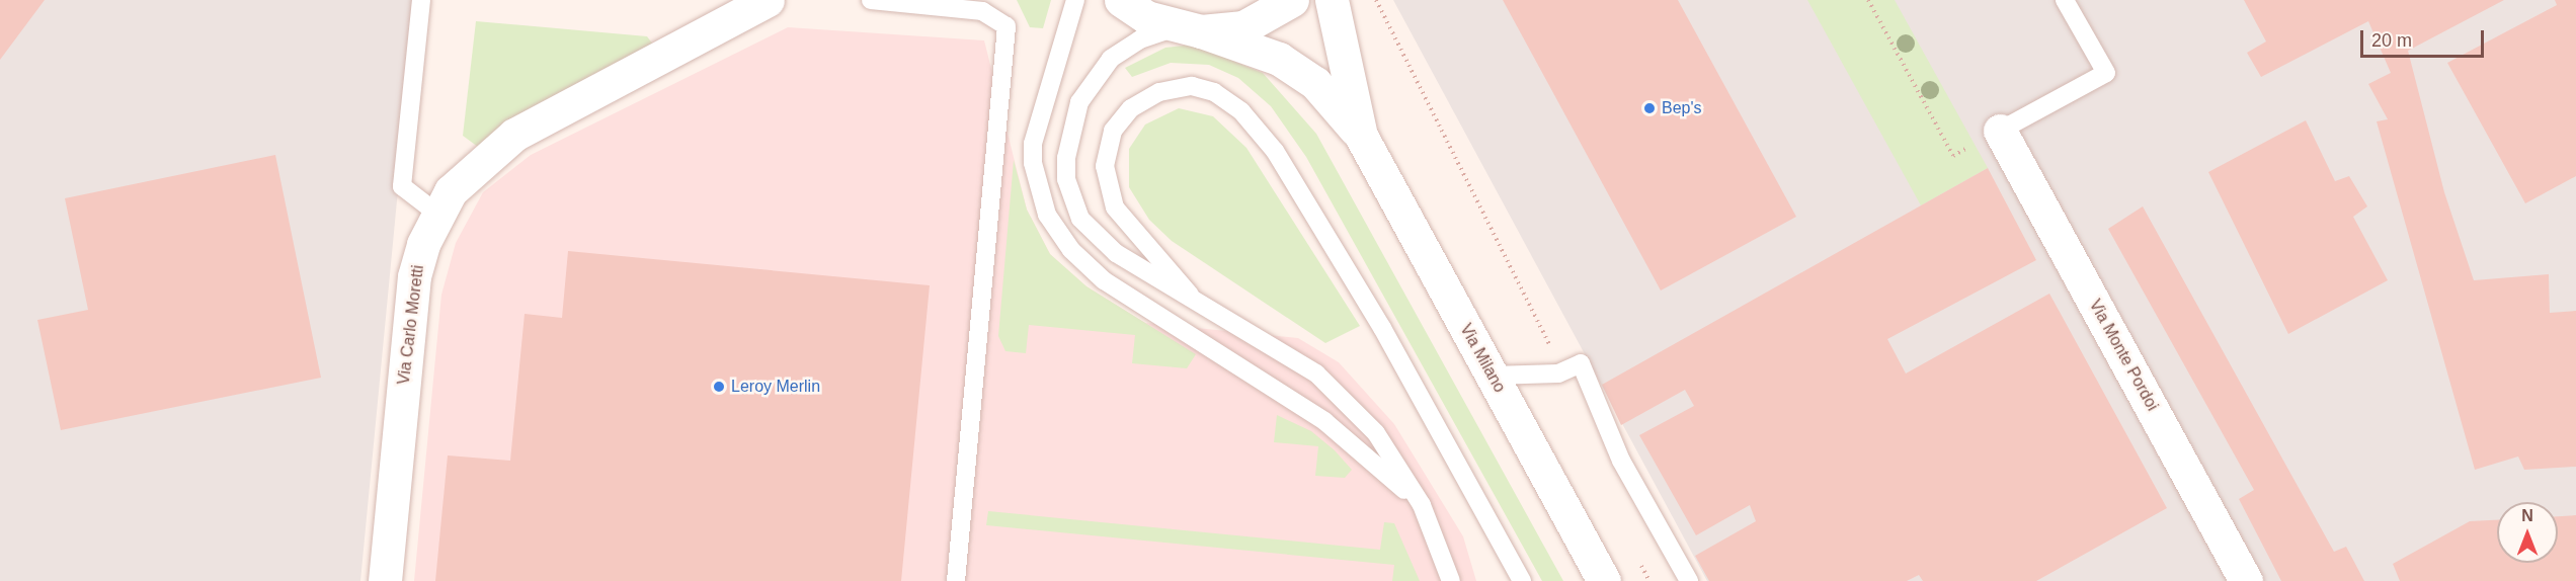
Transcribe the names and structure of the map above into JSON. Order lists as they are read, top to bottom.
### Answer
{
  "streets": {
    "street": ["Via Carlo Moretti", "Via Monte Pordoi", "Via Milano"]
  },
  "places": ["Bep's", "Leroy Merlin"],
  "scale_bar": "20 m",
  "north": "top"
}
